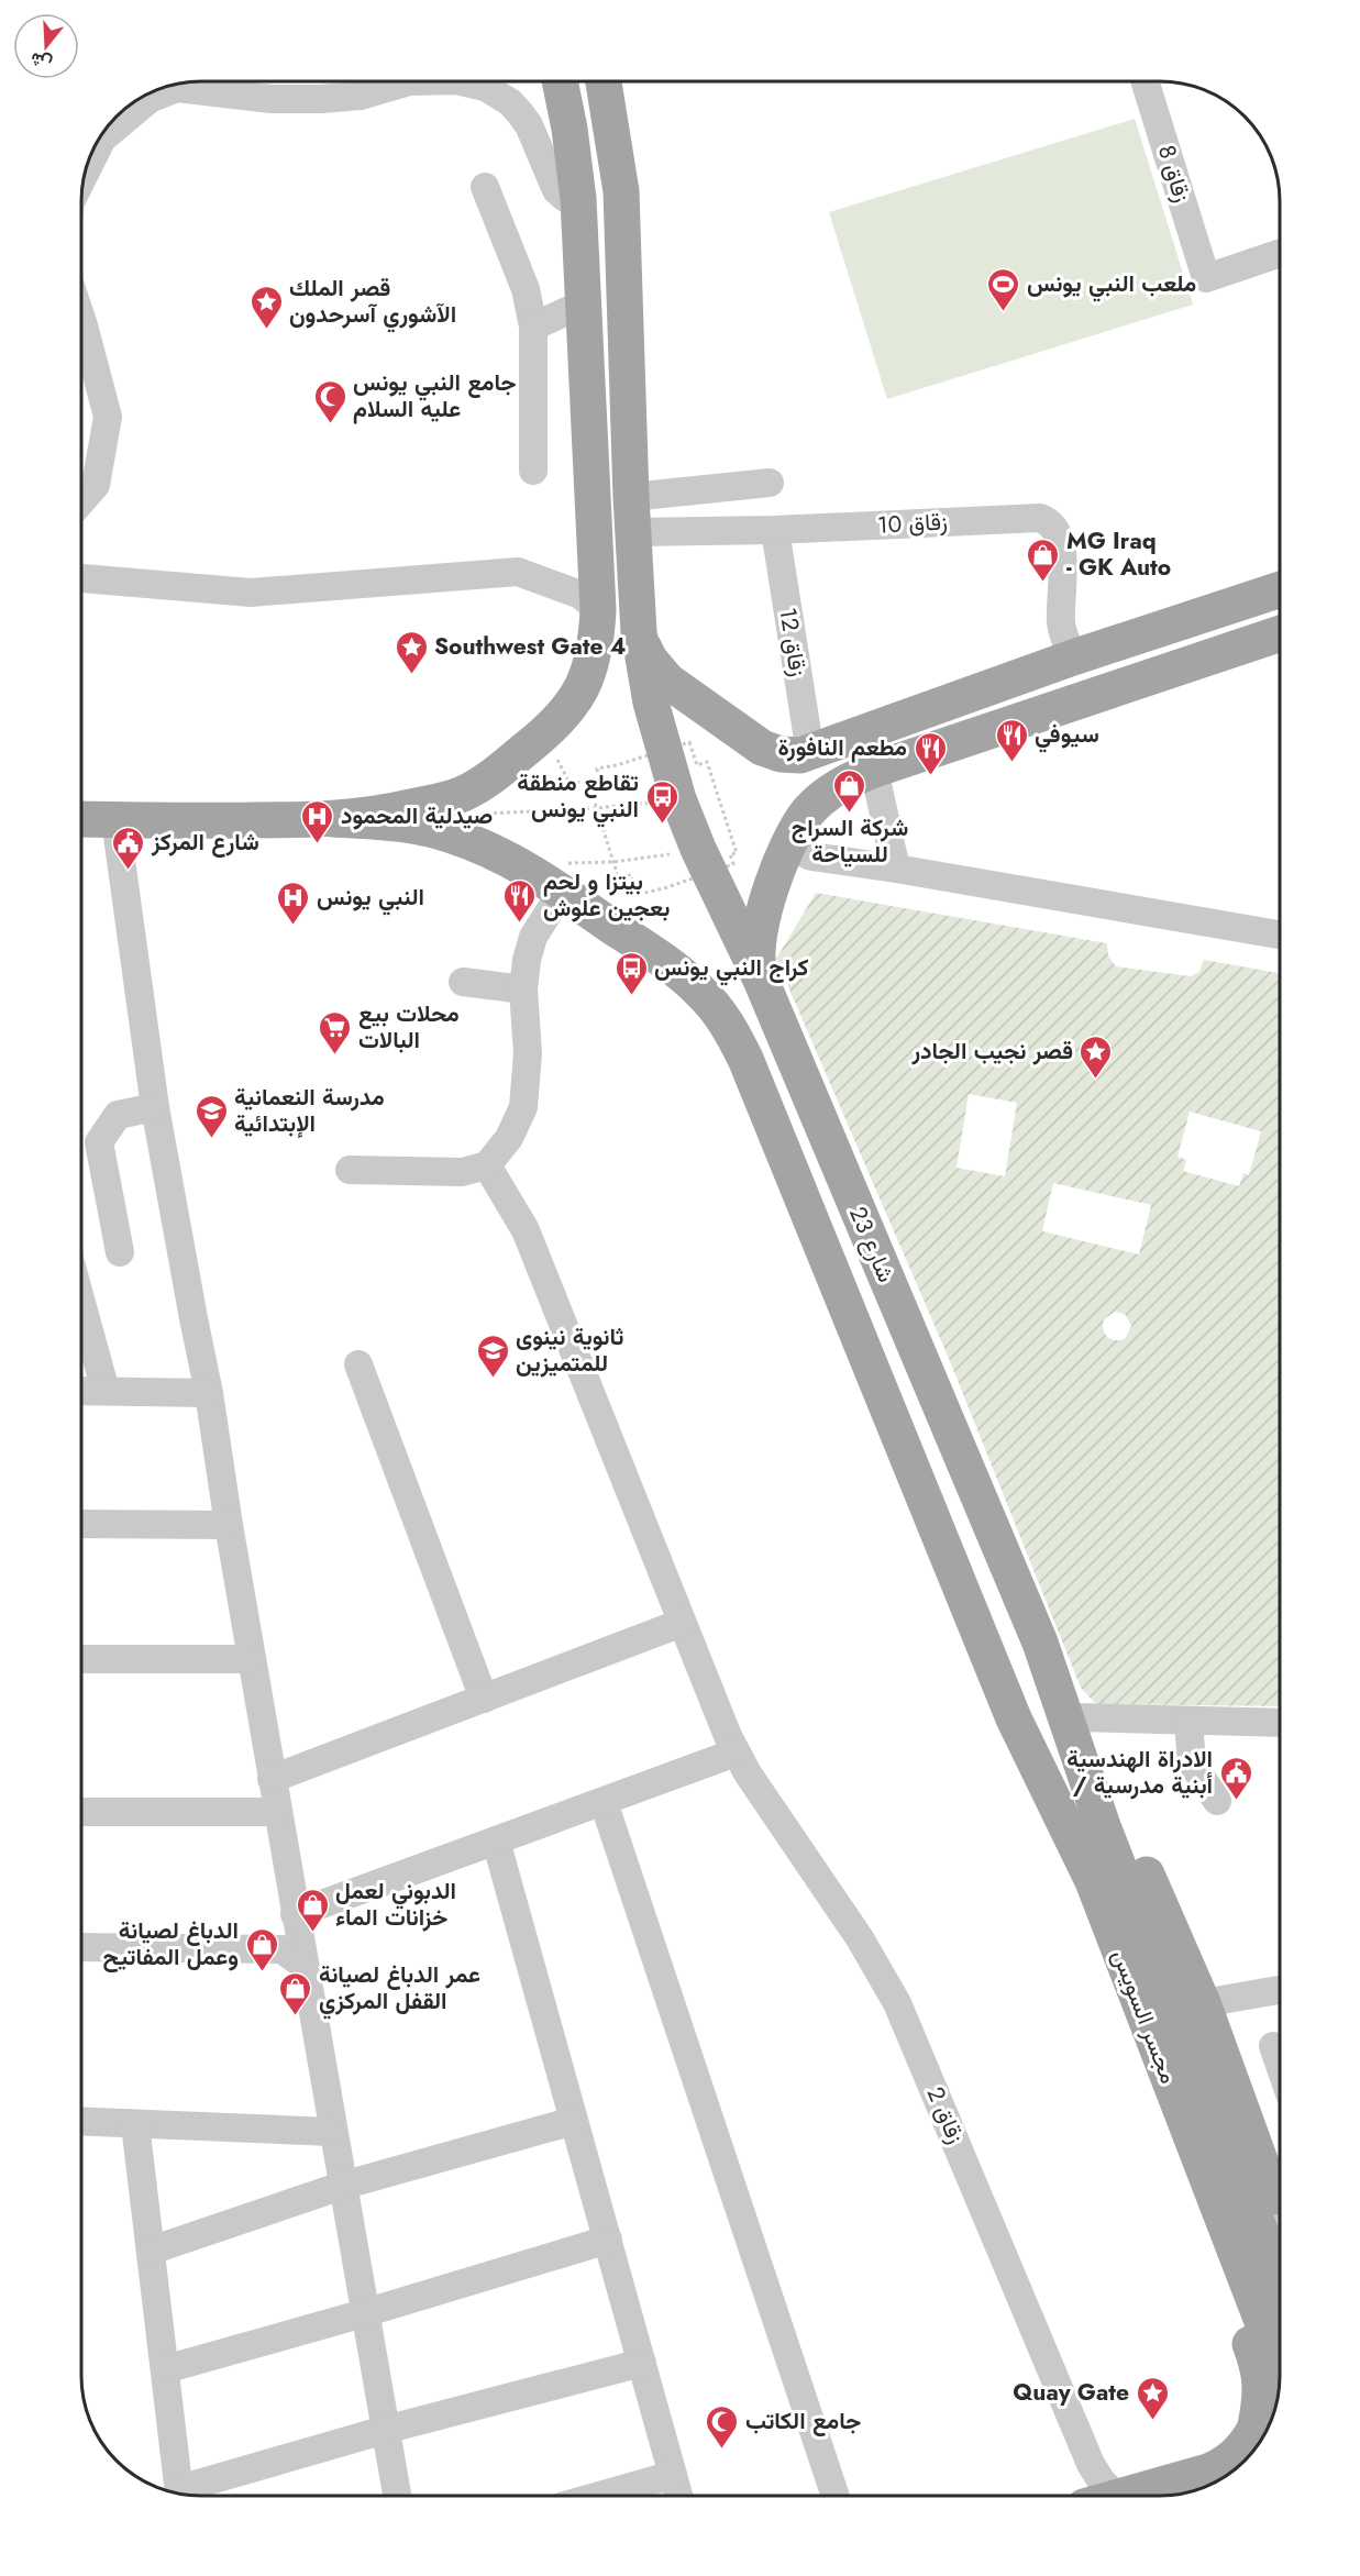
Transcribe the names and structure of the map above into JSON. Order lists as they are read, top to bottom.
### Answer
{
  "streets": {
    "main road": ["شارع 23", "مجسر السويس"],
    "street": [
      "زقاق 8",
      "زقاق 10",
      "زقاق 12",
      "زقاق 2"
    ]
  },
  "crossings": [
    ["زقاق 10", "زقاق 12"],
    ["شارع 23", "مجسر السويس"]
  ],
  "places": {
    "sports": ["ملعب النبي يونس"],
    "place": [
      "قصر الملك الآشوري آسرحدون",
      "Southwest Gate 4",
      "قصر نجيب الجادر",
      "Quay Gate"
    ],
    "mosque": ["جامع النبي يونس عليه السلام", "جامع الكاتب"],
    "shop": [
      "MG Iraq - GK Auto",
      "شركة السراج للسياحة",
      "الدبوني لعمل خزانات الماء",
      "الدباغ لصيانة وعمل المفاتيح",
      "عمر الدباغ لصيانة القفل المركزي"
    ],
    "restaurant": ["سيوفي", "مطعم النافورة", "بيتزا و لحم بعجين علوش"],
    "bus stop": ["تقاطع منطقة النبي يونس", "كراج النبي يونس"],
    "hospital": ["صيدلية المحمود", "النبي يونس"],
    "public building": ["شارع المركز", "الادراة الهندسية / أبنية مدرسية"],
    "supermarket": ["محلات بيع البالات"],
    "school or university": ["مدرسة النعمانية الإبتدائية", "ثانوية نينوى للمتميزين"]
  },
  "north": "bottom"
}
